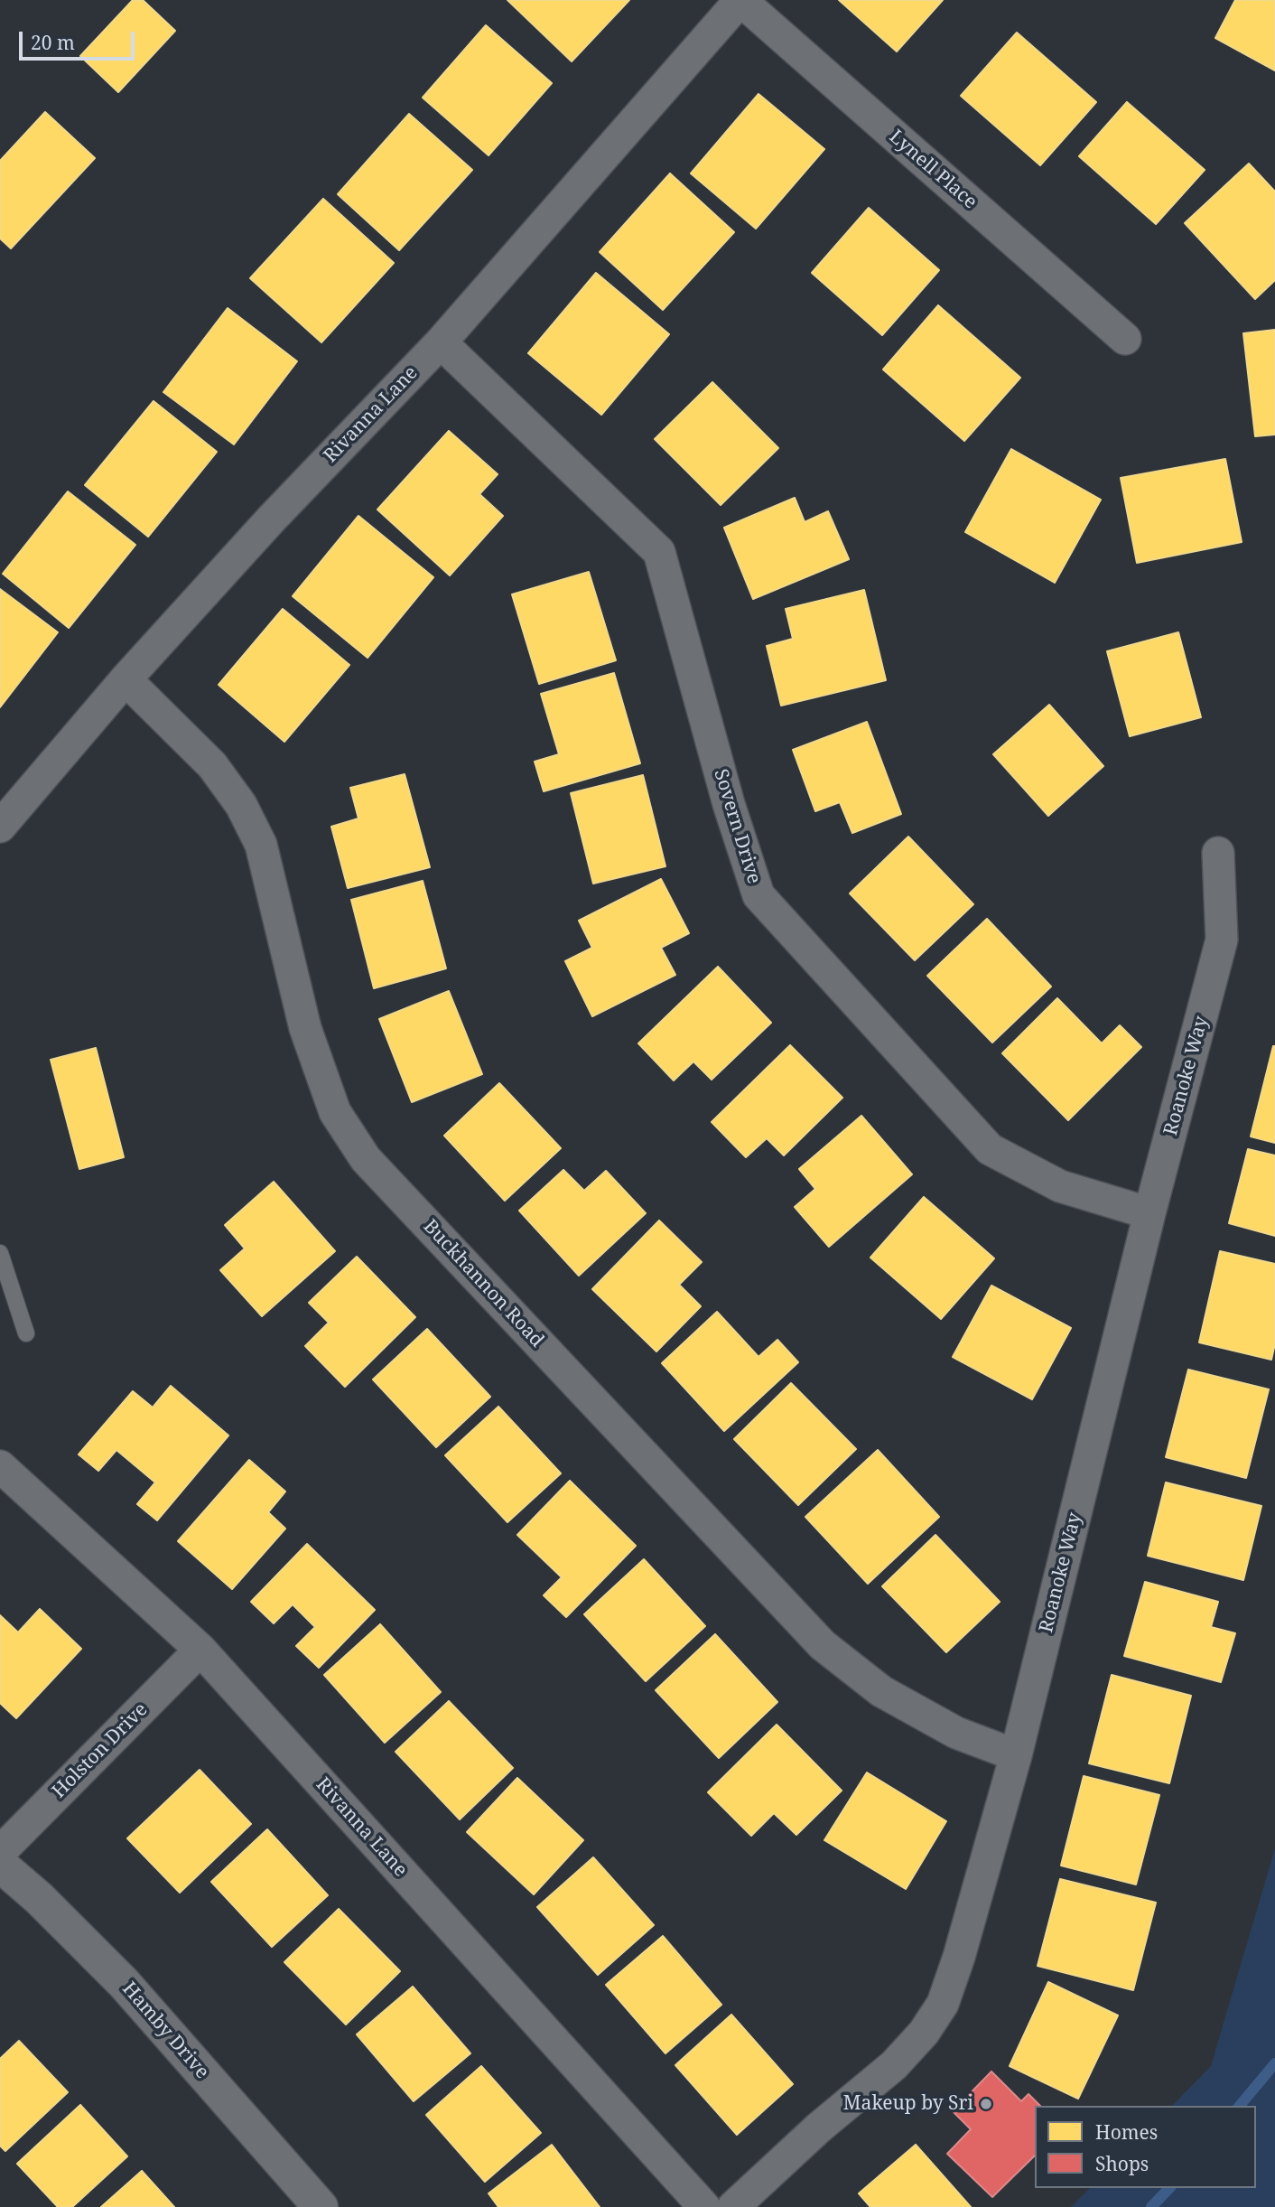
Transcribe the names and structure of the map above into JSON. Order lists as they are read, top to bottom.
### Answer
{
  "streets": {
    "street": [
      "Lynell Place",
      "Rivanna Lane",
      "Sovern Drive",
      "Roanoke Way",
      "Buckhannon Road",
      "Holston Drive",
      "Hamby Drive"
    ]
  },
  "crossings": [
    ["Lynell Place", "Rivanna Lane"],
    ["Rivanna Lane", "Sovern Drive"],
    ["Rivanna Lane", "Buckhannon Road"],
    ["Rivanna Lane", "Holston Drive"],
    ["Sovern Drive", "Roanoke Way"],
    ["Roanoke Way", "Buckhannon Road"]
  ],
  "places": ["Makeup by Sri"],
  "legend": ["Homes", "Shops"],
  "scale_bar": "20 m"
}
